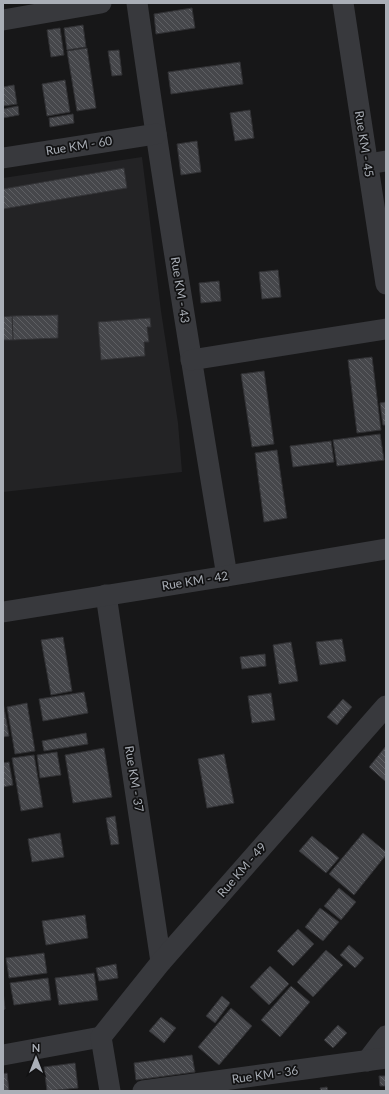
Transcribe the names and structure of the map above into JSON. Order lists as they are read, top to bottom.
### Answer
{
  "streets": {
    "street": [
      "Rue KM - 45",
      "Rue KM - 60",
      "Rue KM - 43",
      "Rue KM - 42",
      "Rue KM - 37",
      "Rue KM - 49",
      "Rue KM - 36"
    ]
  },
  "crossings": [
    ["Rue KM - 60", "Rue KM - 43"],
    ["Rue KM - 43", "Rue KM - 42"],
    ["Rue KM - 42", "Rue KM - 37"],
    ["Rue KM - 37", "Rue KM - 49"]
  ],
  "north": "top"
}
